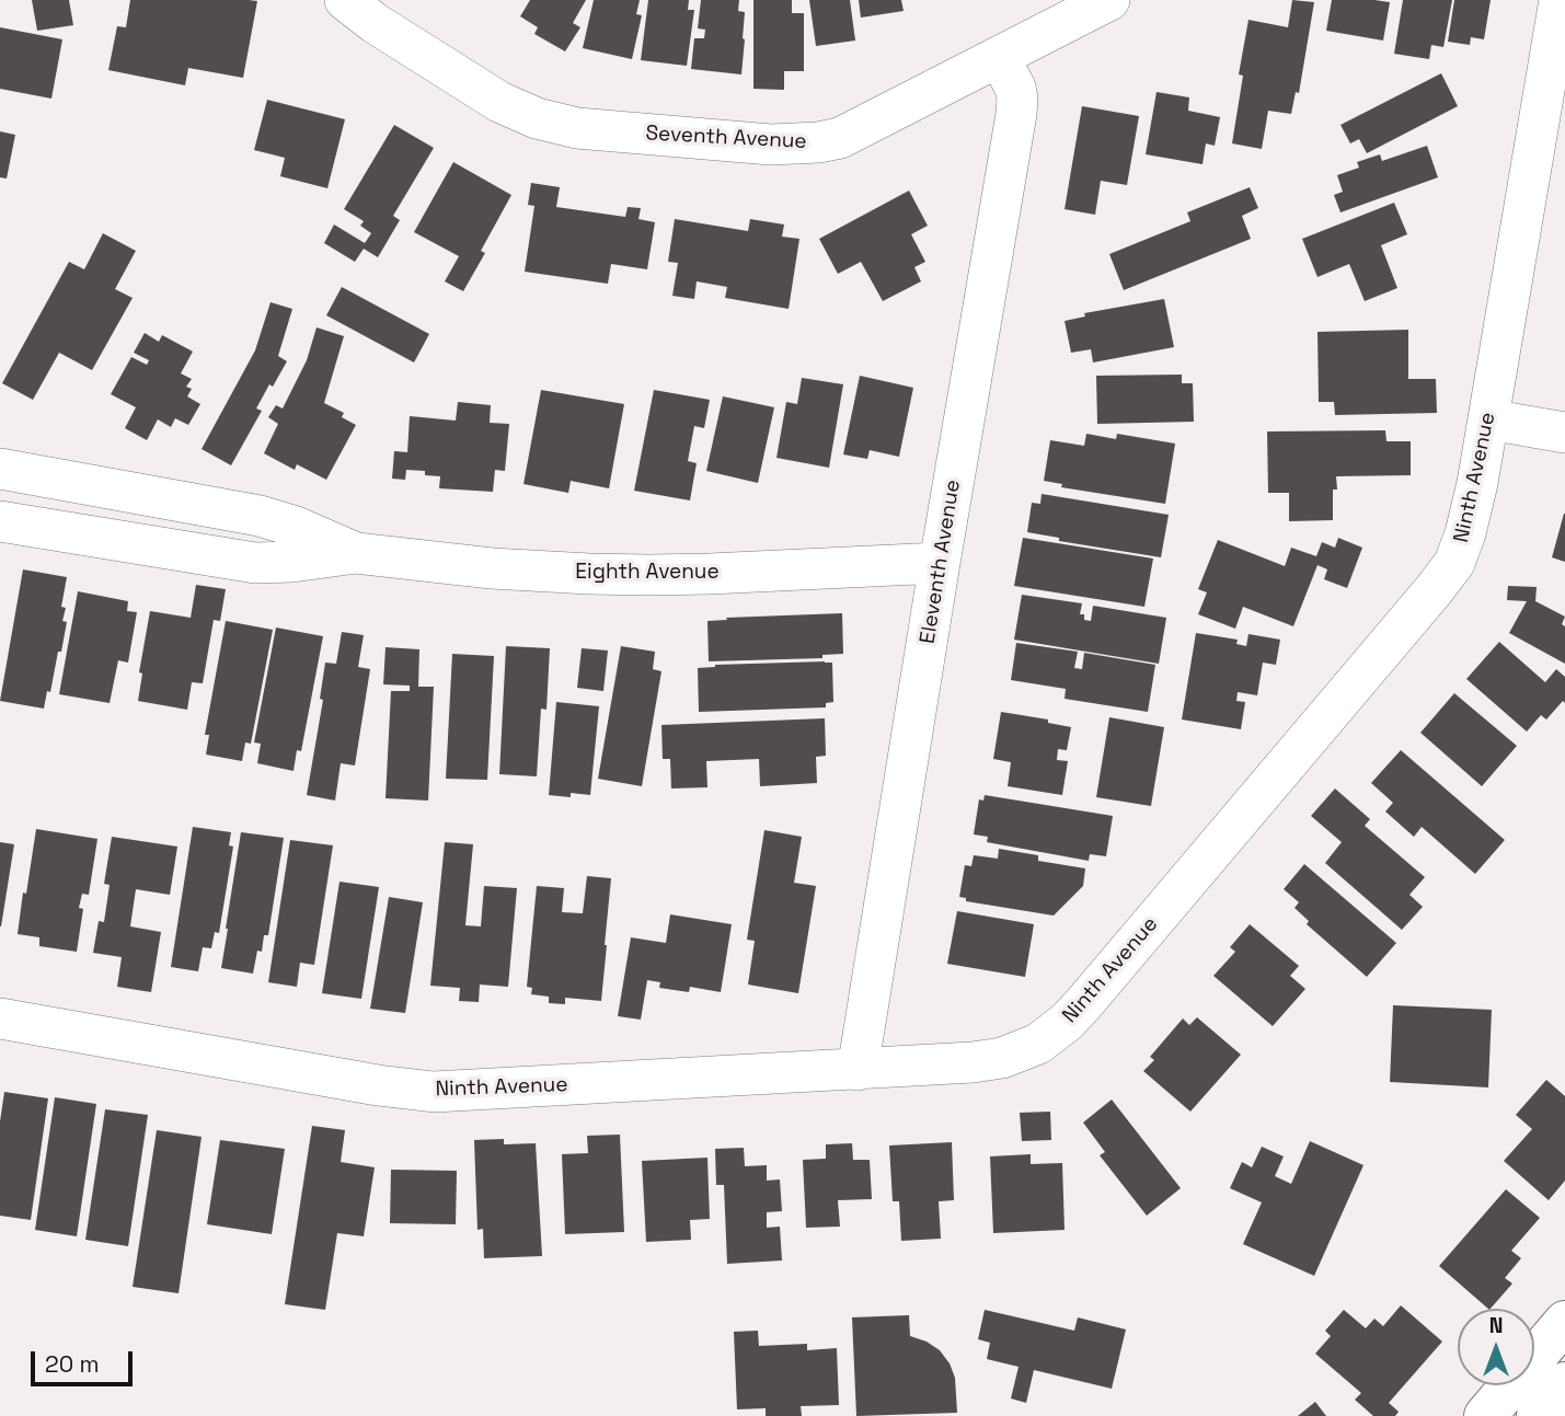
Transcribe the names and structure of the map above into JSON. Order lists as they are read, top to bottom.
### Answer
{
  "streets": {
    "street": [
      "Seventh Avenue",
      "Ninth Avenue",
      "Eleventh Avenue",
      "Eighth Avenue"
    ]
  },
  "crossings": [
    ["Seventh Avenue", "Eleventh Avenue"],
    ["Ninth Avenue", "Eleventh Avenue"],
    ["Eleventh Avenue", "Eighth Avenue"]
  ],
  "scale_bar": "20 m",
  "north": "top"
}
